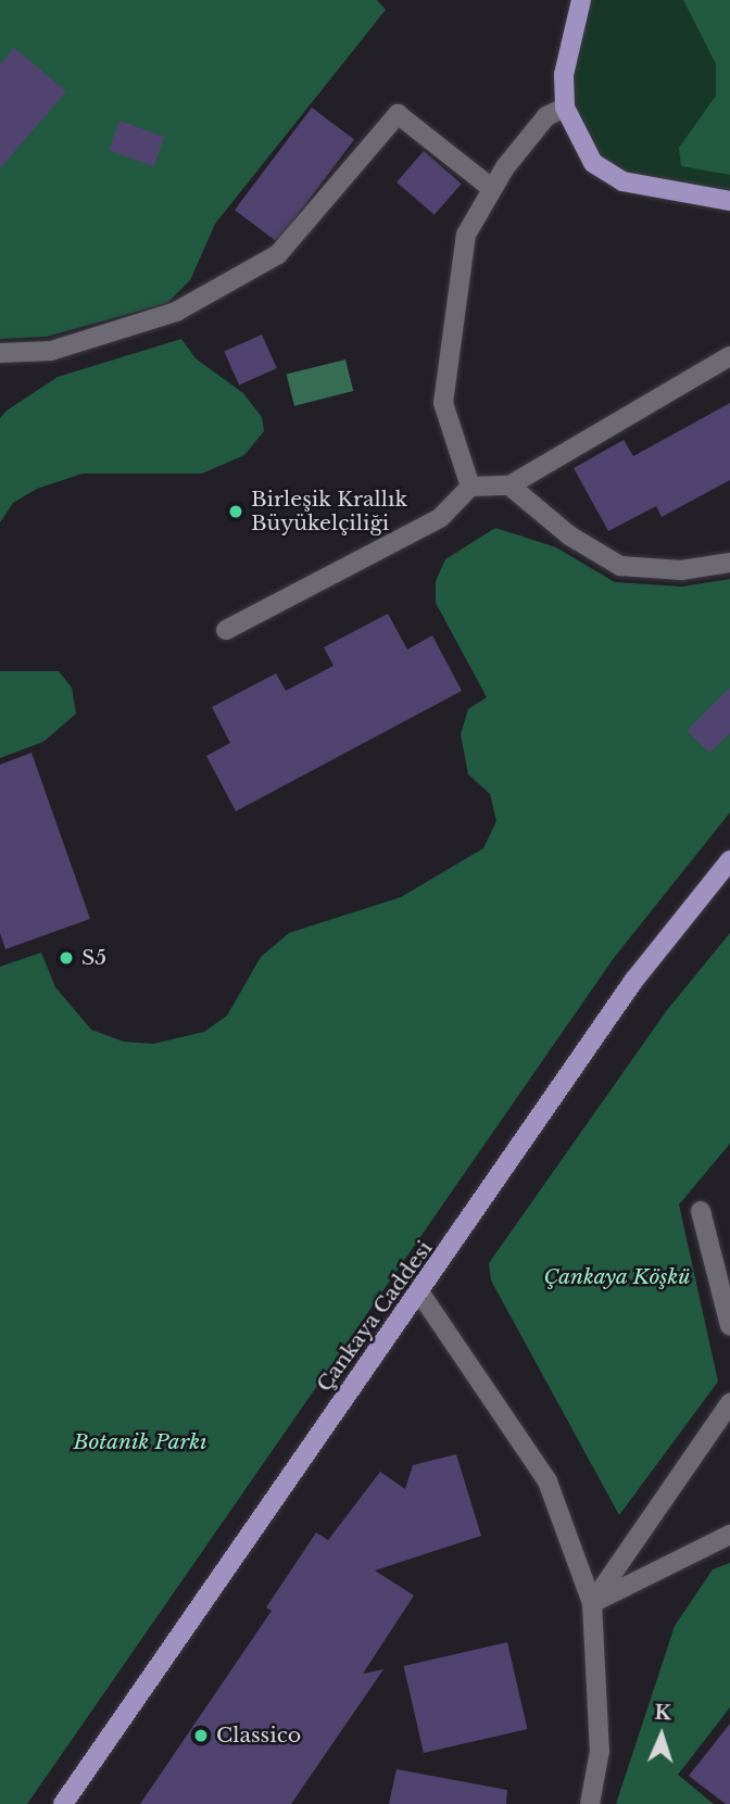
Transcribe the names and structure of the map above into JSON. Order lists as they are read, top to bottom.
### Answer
{
  "streets": {
    "main road": ["Çankaya Caddesi"]
  },
  "parks": ["Çankaya Köşkü", "Botanik Parkı"],
  "places": ["Birleşik Krallık Büyükelçiliği", "S5", "Classico"],
  "north": "top"
}
